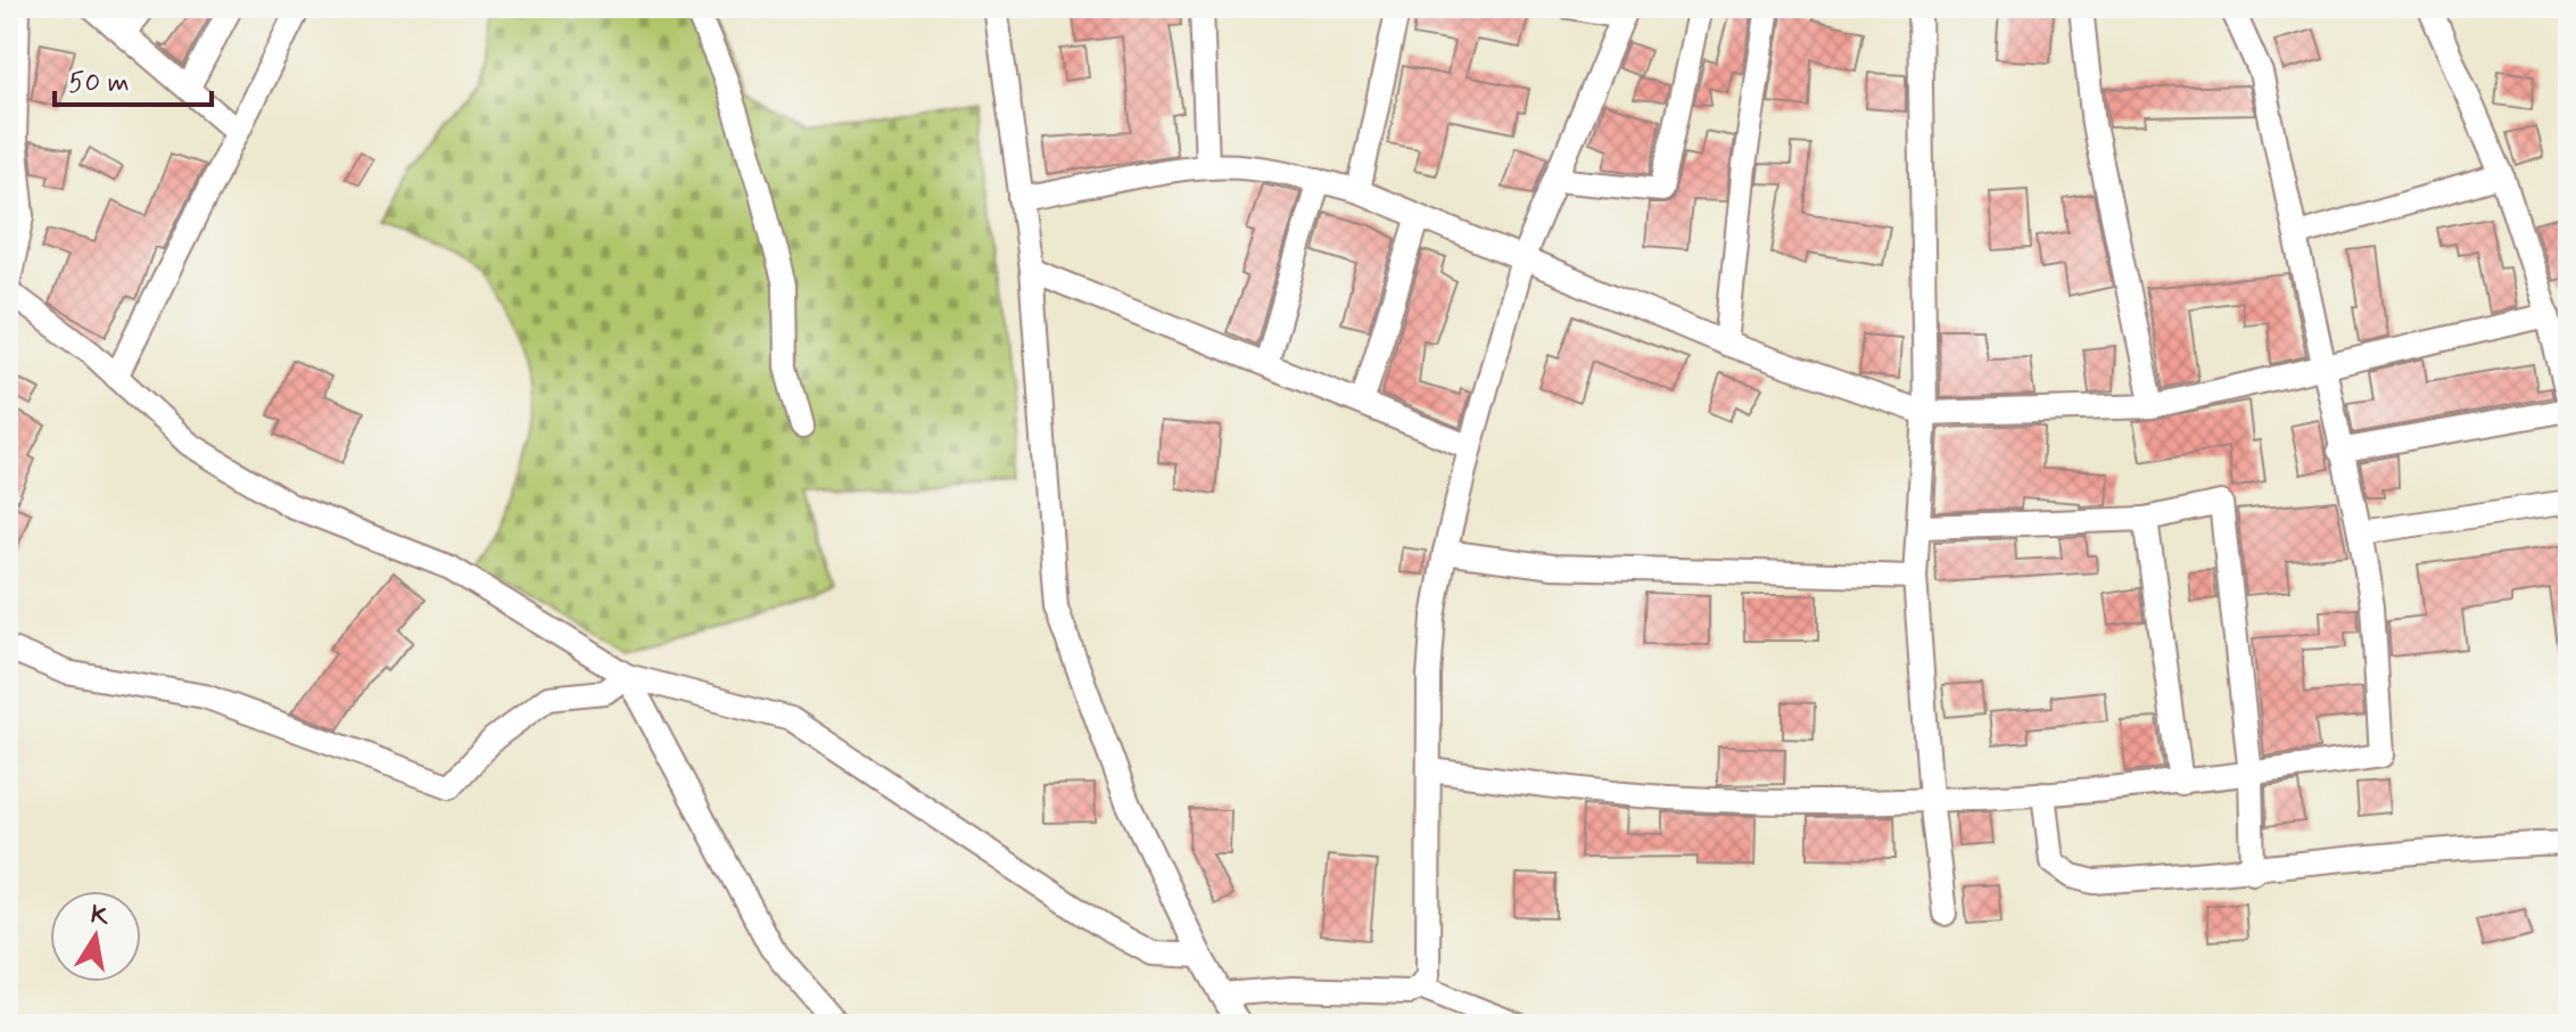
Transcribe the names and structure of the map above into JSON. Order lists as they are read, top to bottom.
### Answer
{
  "scale_bar": "50 m",
  "north": "top"
}
